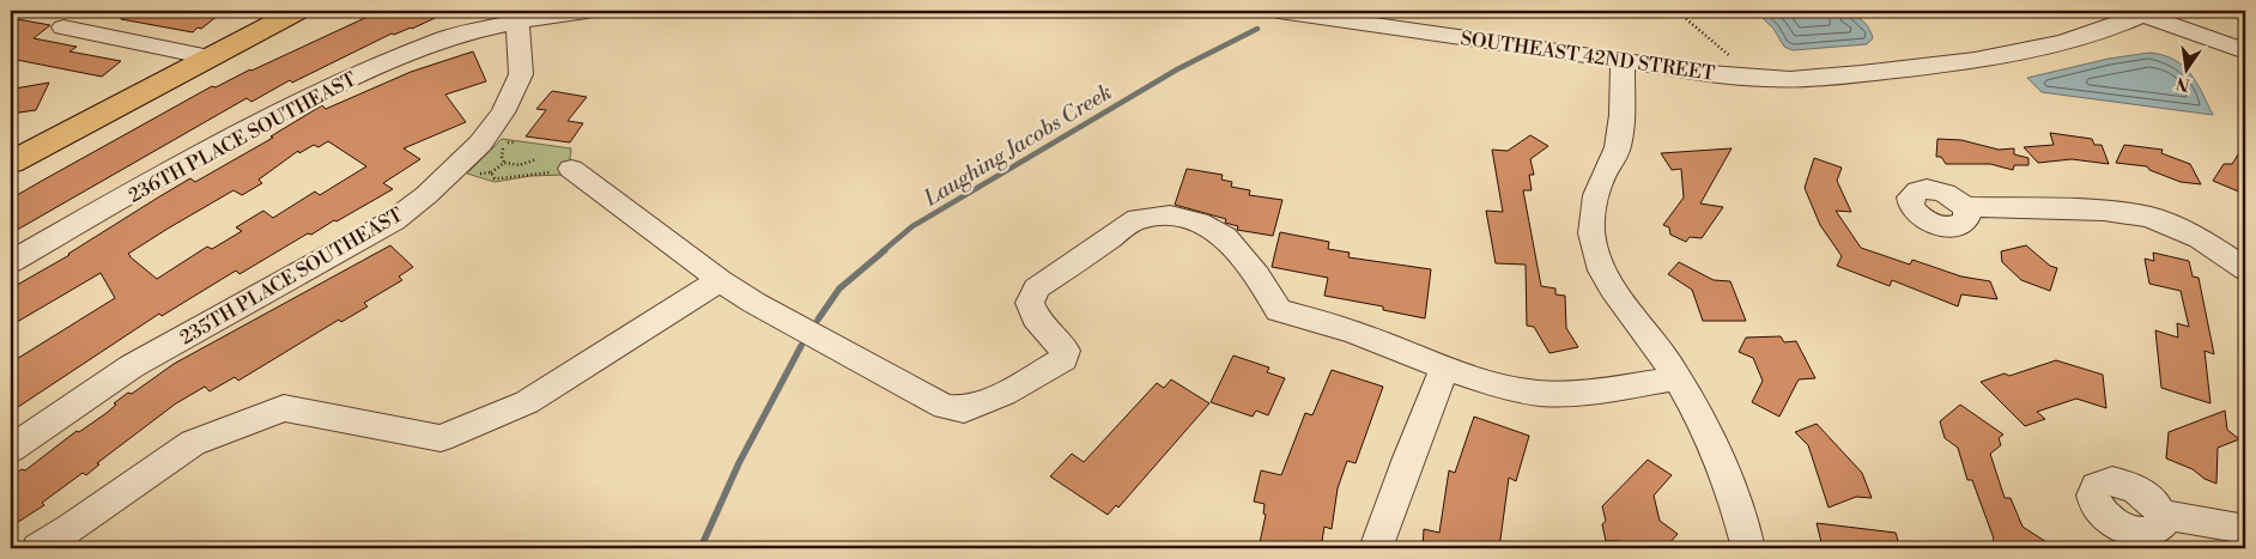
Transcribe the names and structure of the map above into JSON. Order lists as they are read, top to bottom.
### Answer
{
  "streets": {
    "street": ["SOUTHEAST 42ND STREET", "236TH PLACE SOUTHEAST", "235TH PLACE SOUTHEAST"]
  },
  "crossings": [
    ["236TH PLACE SOUTHEAST", "235TH PLACE SOUTHEAST"]
  ],
  "water": ["Laughing Jacobs Creek"],
  "north": "bottom"
}
